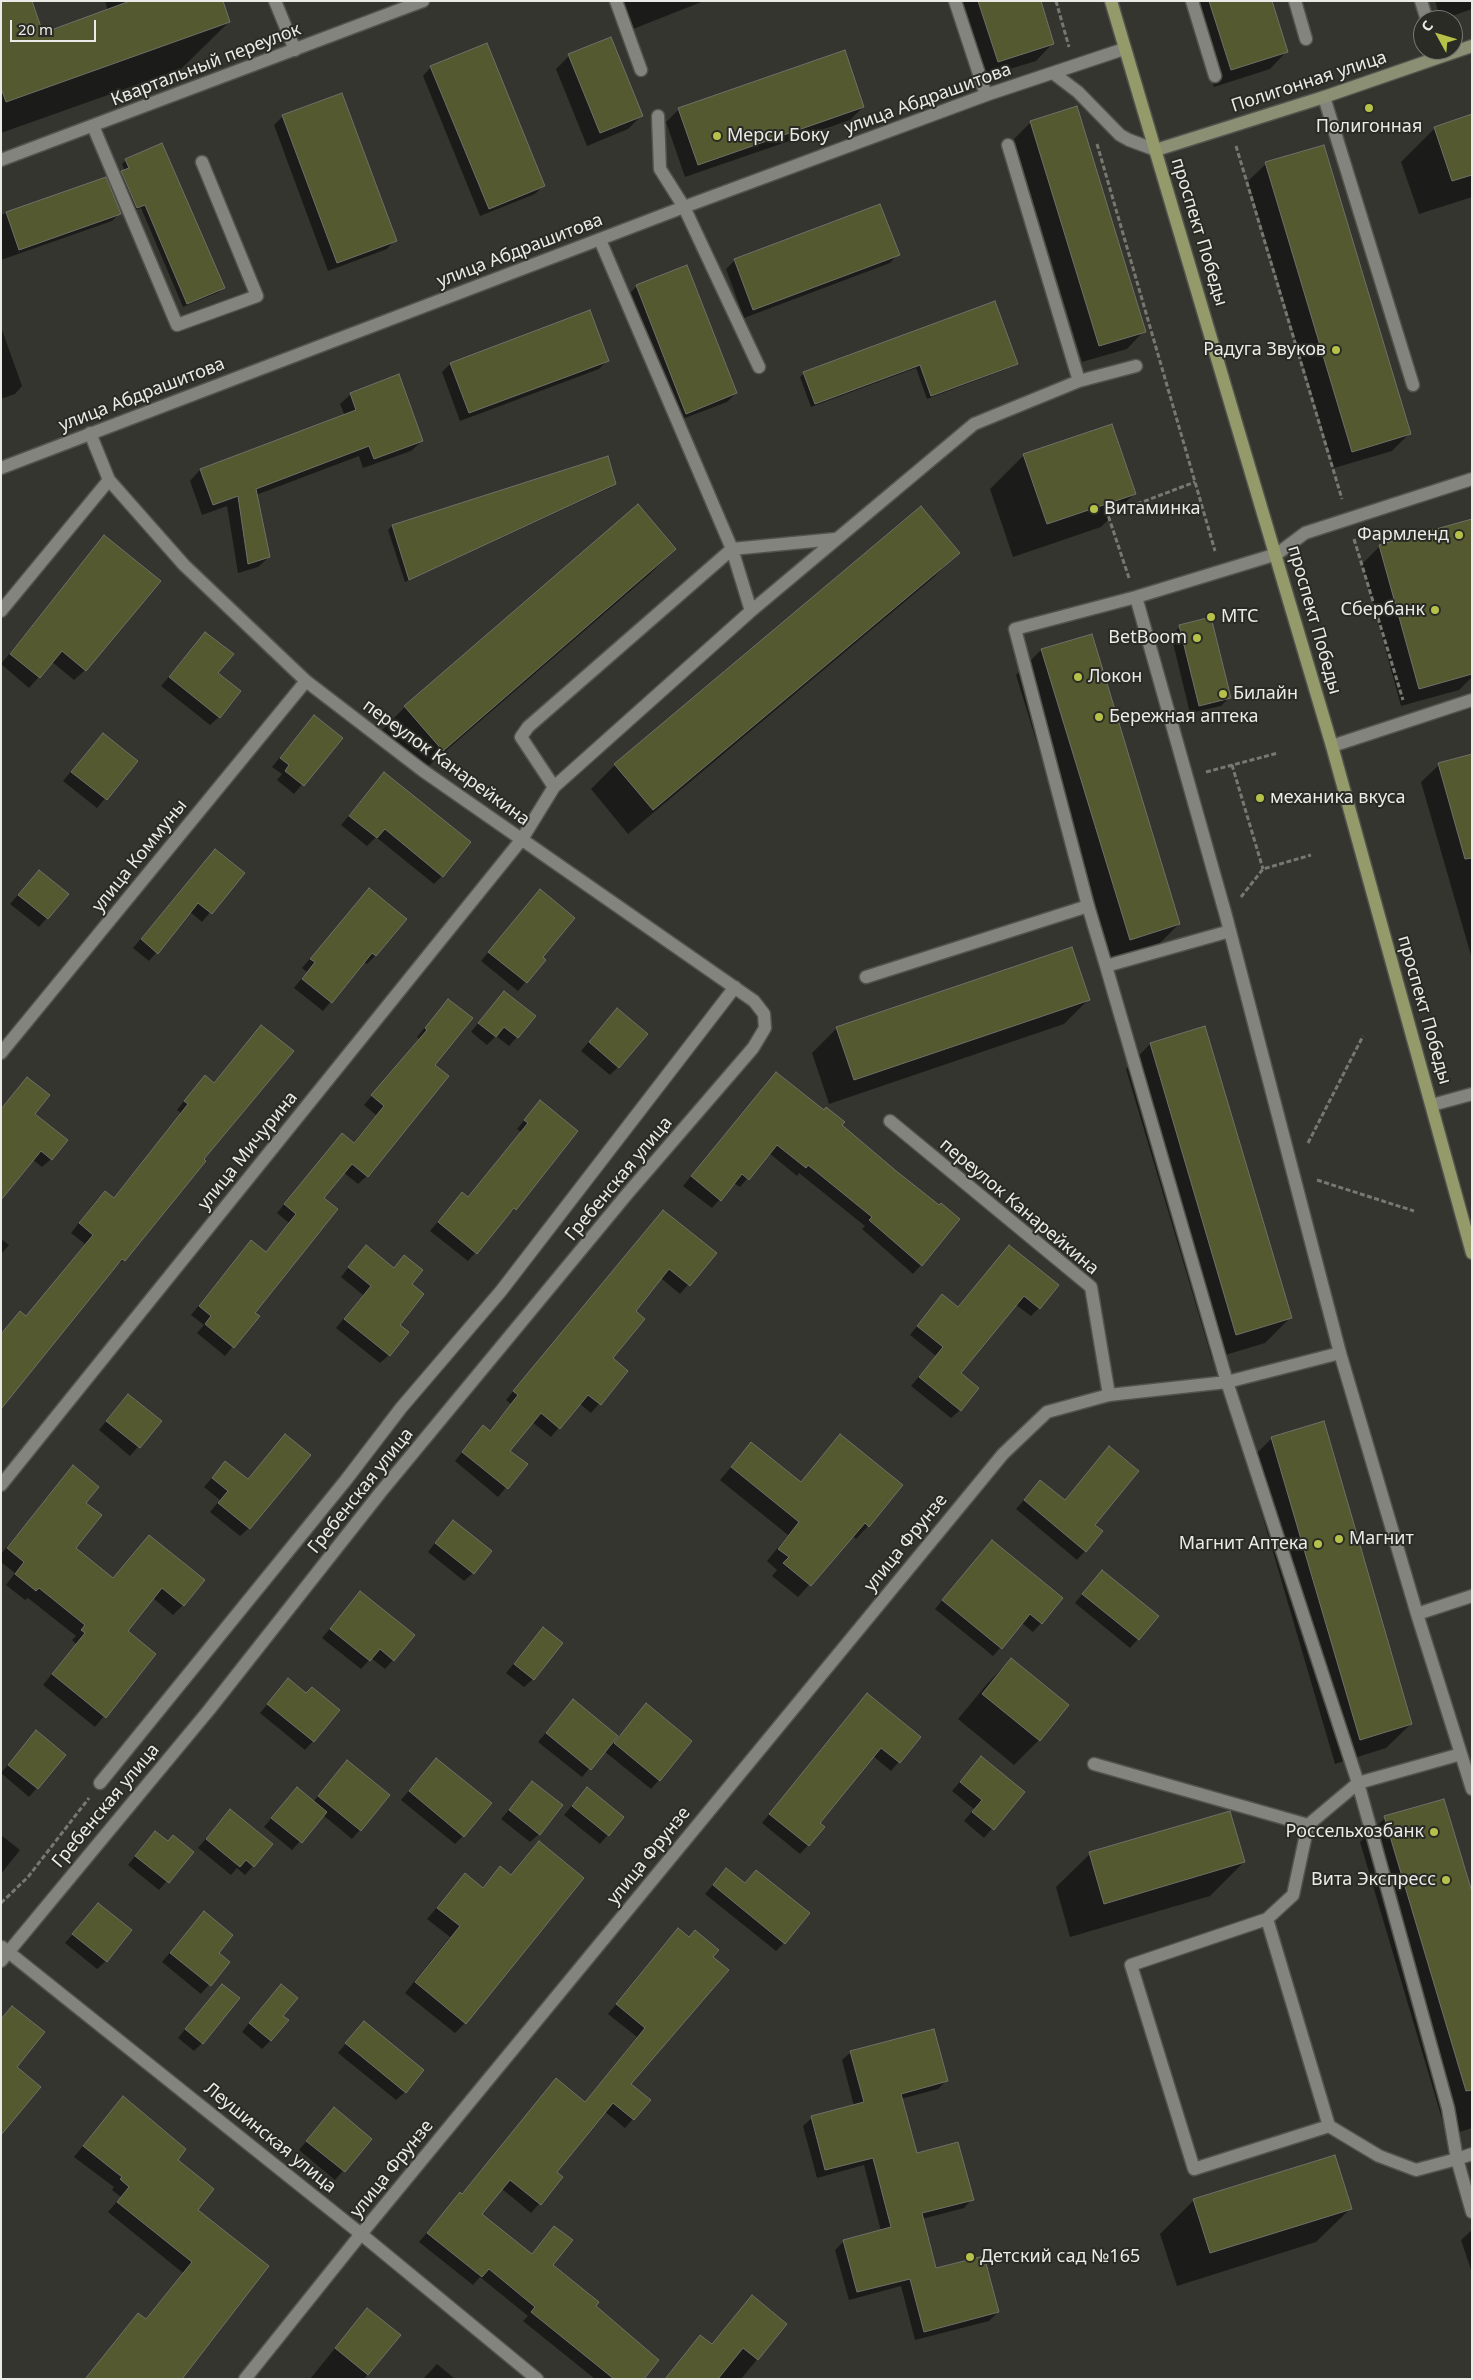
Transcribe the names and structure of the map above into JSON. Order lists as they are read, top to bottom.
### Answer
{
  "streets": {
    "main road": ["Полигонная улица", "проспект Победы"],
    "street": [
      "Квартальный переулок",
      "улица Абдрашитова",
      "переулок Канарейкина",
      "улица Коммуны",
      "улица Мичурина",
      "Гребенская улица",
      "улица Фрунзе",
      "Леушинская улица"
    ]
  },
  "crossings": [
    ["Полигонная улица", "проспект Победы"],
    ["улица Абдрашитова", "проспект Победы"],
    ["переулок Канарейкина", "улица Коммуны"],
    ["переулок Канарейкина", "улица Мичурина"],
    ["переулок Канарейкина", "Гребенская улица"],
    ["переулок Канарейкина", "улица Фрунзе"],
    ["Гребенская улица", "Леушинская улица"],
    ["улица Фрунзе", "Леушинская улица"]
  ],
  "places": [
    "Полигонная",
    "Мерси Боку",
    "Радуга Звуков",
    "Витаминка",
    "Фармленд",
    "Сбербанк",
    "МТС",
    "BetBoom",
    "Локон",
    "Билайн",
    "Бережная аптека",
    "механика вкуса",
    "Магнит",
    "Магнит Аптека",
    "Россельхозбанк",
    "Вита Экспресс",
    "Детский сад №165"
  ],
  "scale_bar": "20 m",
  "north": "top left"
}
